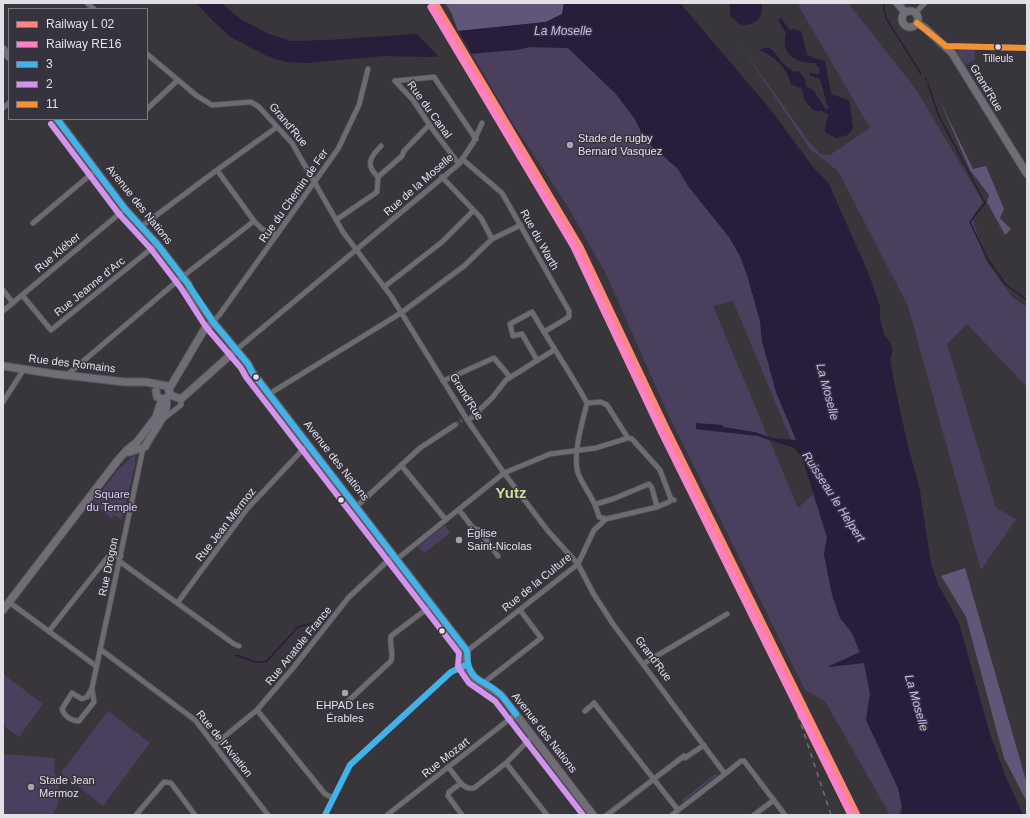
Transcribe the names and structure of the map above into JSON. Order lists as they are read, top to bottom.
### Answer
{
  "streets": {
    "street": [
      "Grand'Rue",
      "Rue du Canal",
      "Rue de la Moselle",
      "Rue du Chemin de Fer",
      "Avenue des Nations",
      "Rue du Warth",
      "Rue Kléber",
      "Rue Jeanne d'Arc",
      "Rue des Romains",
      "Rue Jean Mermoz",
      "Rue Drogon",
      "Rue de la Culture",
      "Rue Anatole France",
      "Rue de l'Aviation",
      "Rue Mozart"
    ]
  },
  "crossings": [
    ["Grand'Rue", "Rue de la Moselle"],
    ["Grand'Rue", "Rue du Chemin de Fer"],
    ["Grand'Rue", "Rue de la Culture"],
    ["Grand'Rue", "Rue Anatole France"],
    ["Rue du Canal", "Rue de la Moselle"],
    ["Rue de la Moselle", "Avenue des Nations"],
    ["Rue de la Moselle", "Rue du Warth"],
    ["Rue du Chemin de Fer", "Avenue des Nations"],
    ["Avenue des Nations", "Rue Kléber"],
    ["Avenue des Nations", "Rue Jeanne d'Arc"],
    ["Avenue des Nations", "Rue Jean Mermoz"],
    ["Avenue des Nations", "Rue de la Culture"],
    ["Avenue des Nations", "Rue Anatole France"],
    ["Avenue des Nations", "Rue Mozart"],
    ["Rue Kléber", "Rue Jeanne d'Arc"],
    ["Rue Drogon", "Rue de l'Aviation"],
    ["Rue Anatole France", "Rue de l'Aviation"]
  ],
  "districts": ["Yutz"],
  "water": ["La Moselle", "Ruisseau le Helpert"],
  "parks": ["Square du Temple"],
  "places": [
    "Tilleuls",
    "Stade de rugby Bernard Vasquez",
    "Église Saint-Nicolas",
    "EHPAD Les Érables",
    "Stade Jean Mermoz"
  ],
  "lines": [
    "rail line RE16",
    "transit line 11",
    "transit line 3",
    "transit line 2"
  ],
  "legend": [
    "Railway L 02",
    "Railway RE16",
    "3",
    "2",
    "11"
  ]
}
